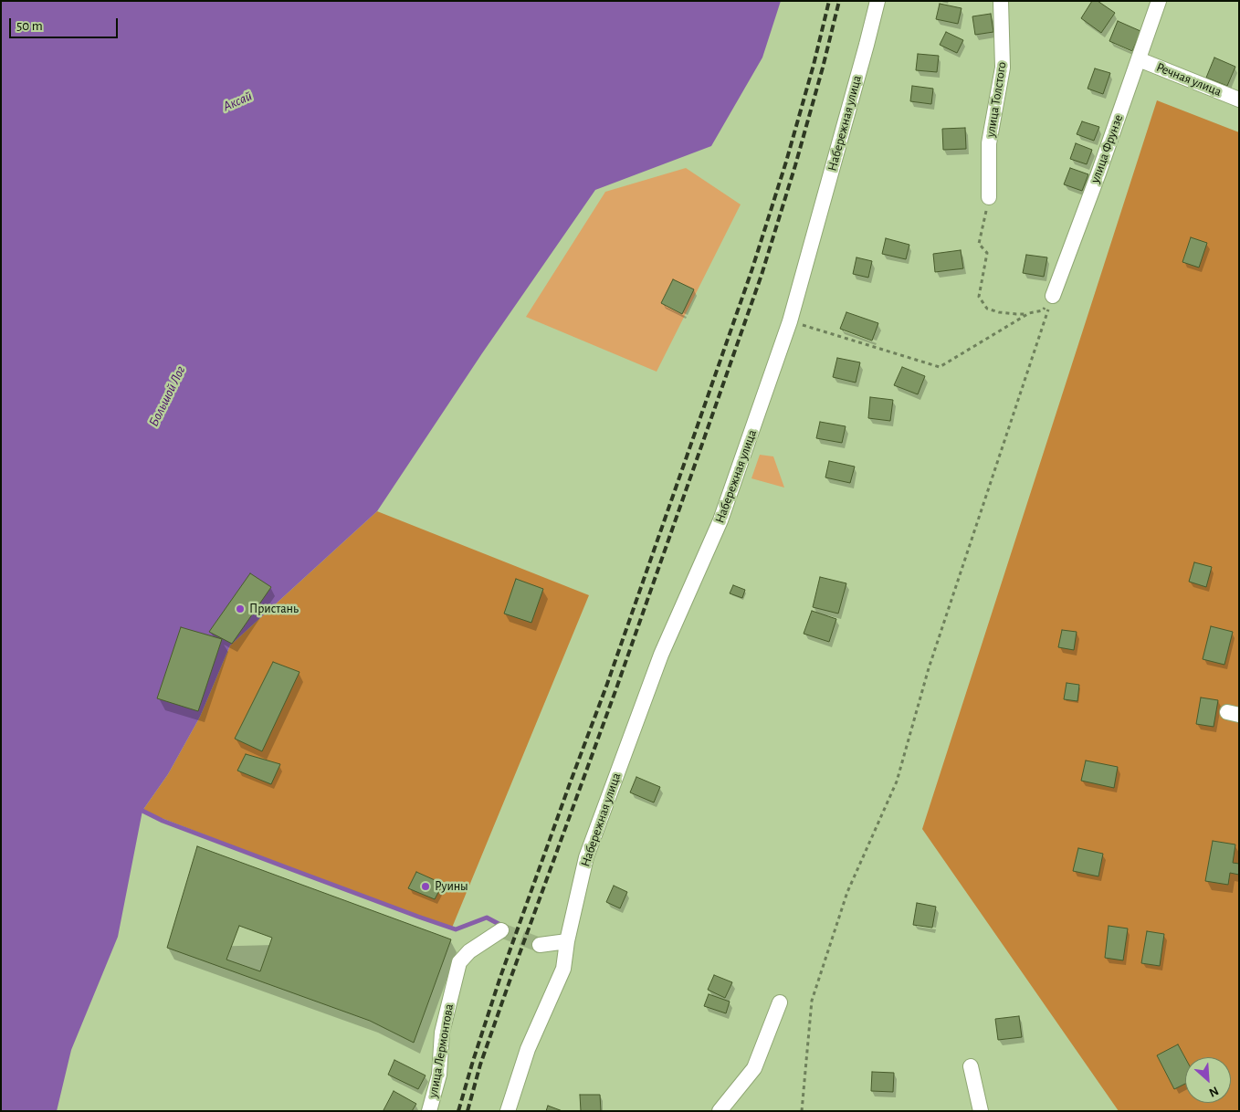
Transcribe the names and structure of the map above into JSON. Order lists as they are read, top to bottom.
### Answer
{
  "streets": {
    "street": [
      "Речная улица",
      "улица Толстого",
      "Набережная улица",
      "улица Фрунзе",
      "улица Лермонтова"
    ]
  },
  "crossings": [
    ["Речная улица", "улица Фрунзе"]
  ],
  "water": ["Аксай", "Большой Лог"],
  "places": ["Пристань", "Руины"],
  "scale_bar": "50 m",
  "north": "bottom right"
}
